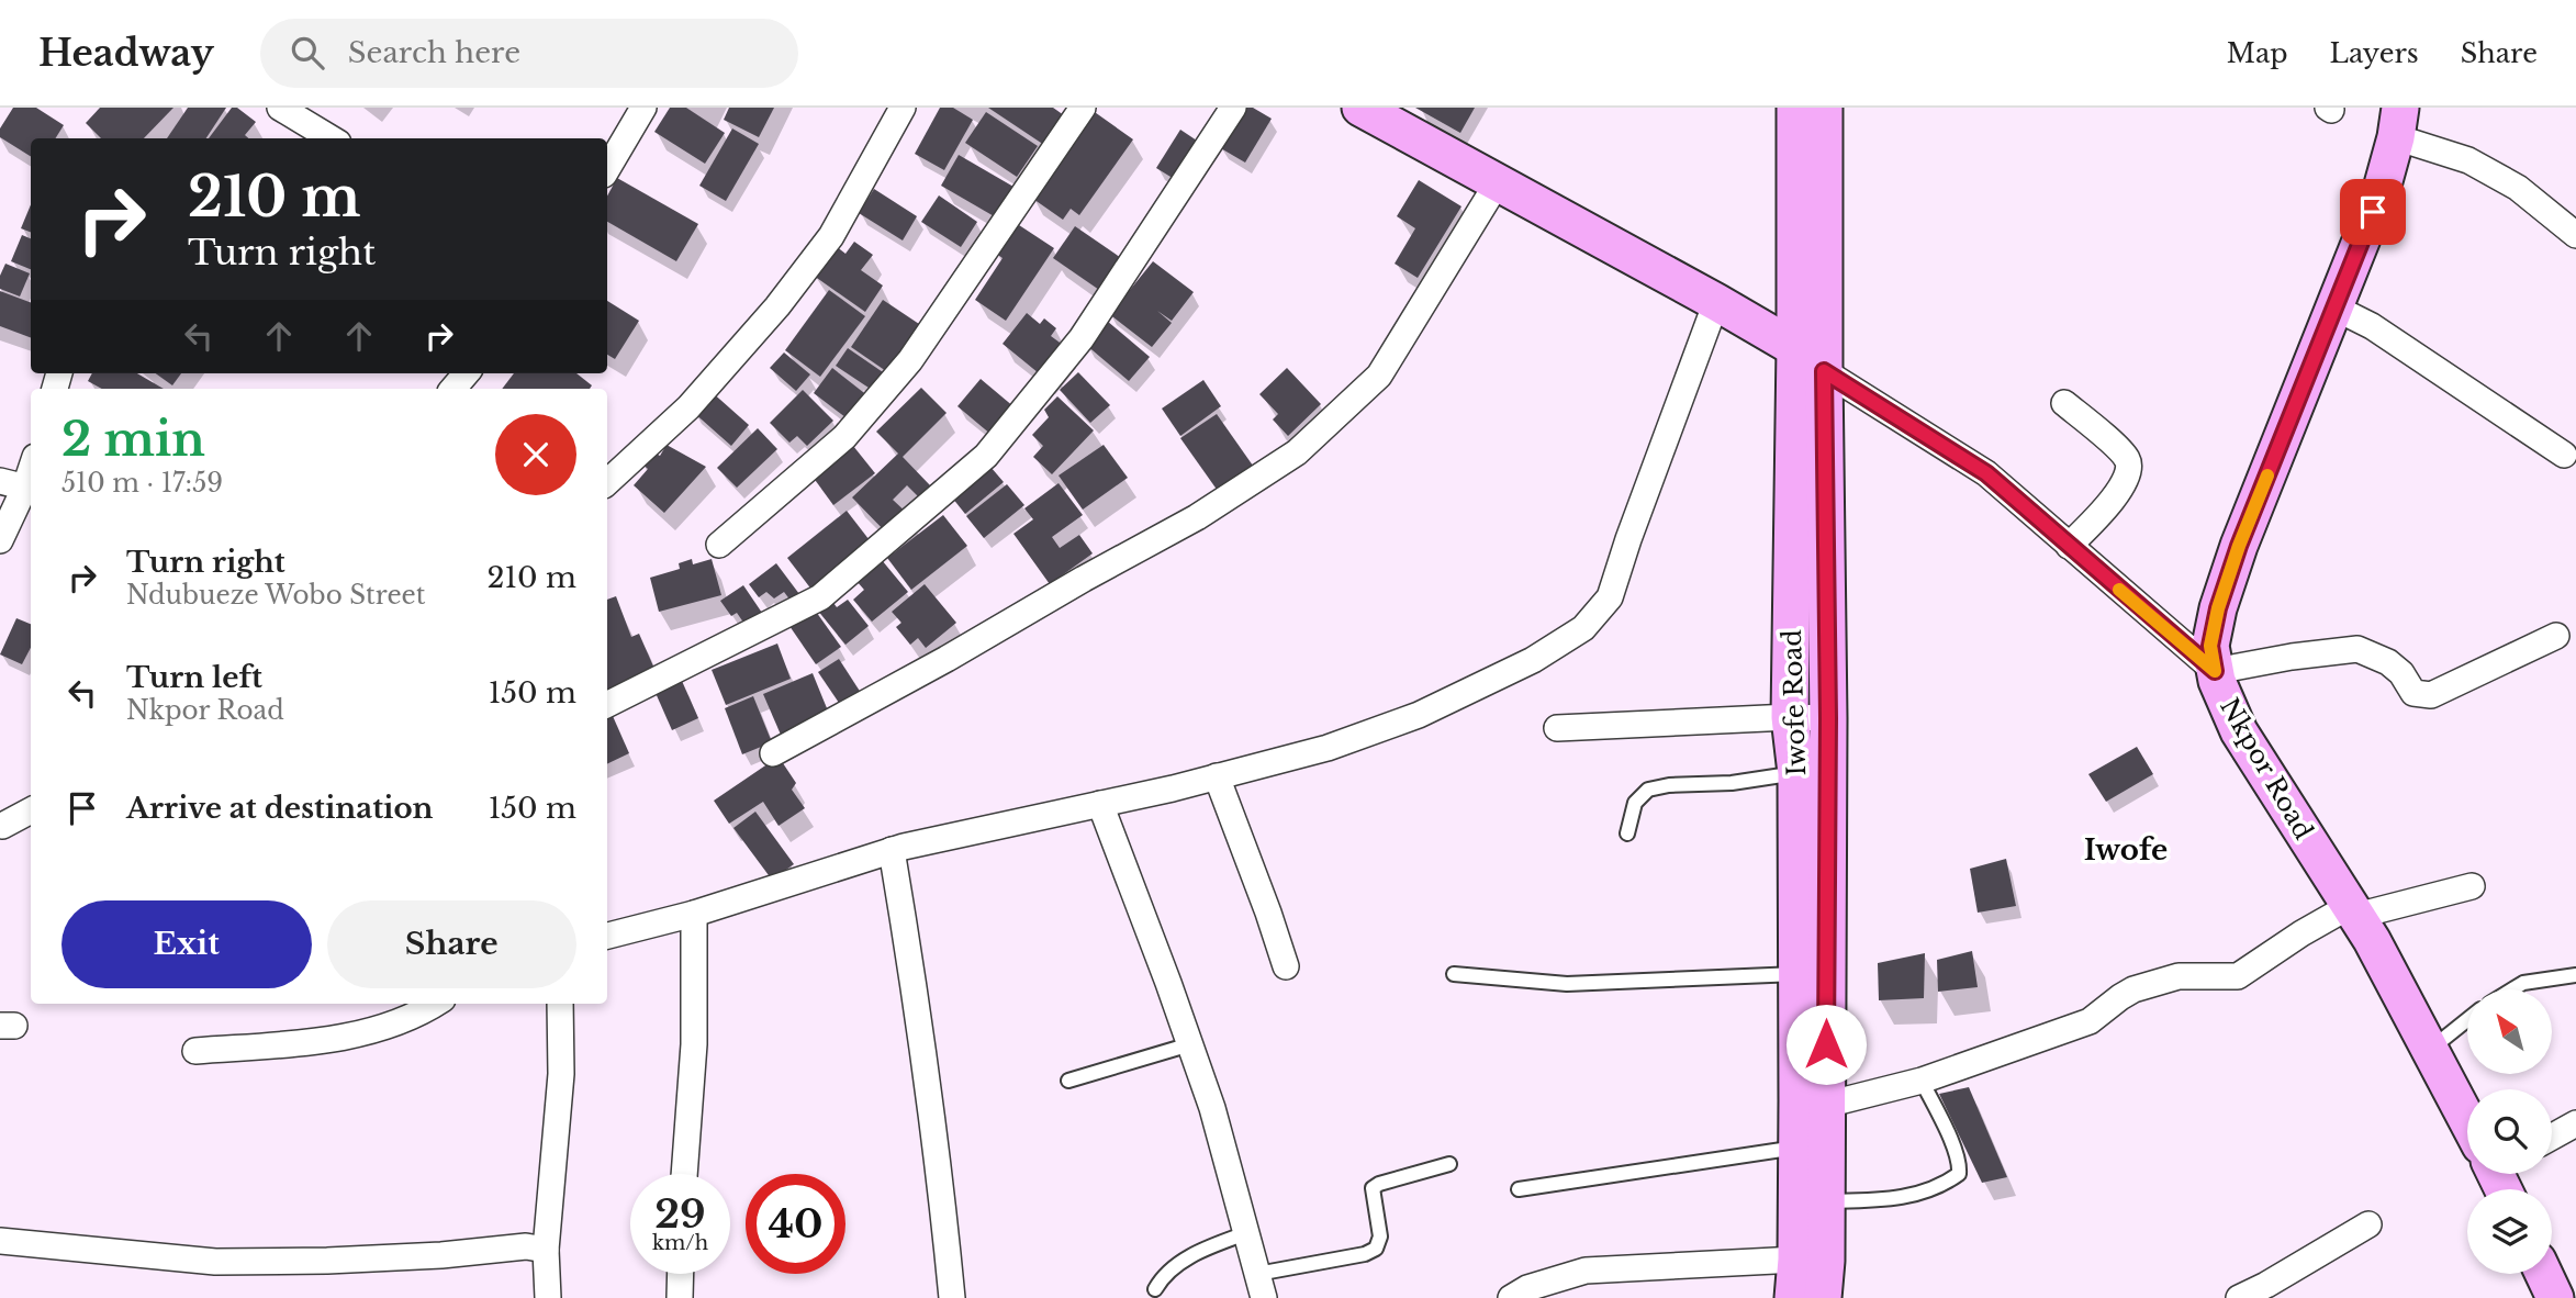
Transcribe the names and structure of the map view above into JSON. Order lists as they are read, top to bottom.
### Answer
{
  "streets": {
    "street": ["Iwofe Road", "Nkpor Road"]
  },
  "districts": ["Iwofe"],
  "north": "top left",
  "page": {
    "header": "Headway",
    "search": "Search here",
    "nav": ["Map", "Layers", "Share"],
    "turn": ["210 m", "Turn right"],
    "heading": ["2 min", "510 m · 17:59"],
    "list": [
      {
        "name": "Turn right",
        "note": "Ndubueze Wobo Street",
        "value": "210 m"
      },
      {
        "name": "Turn left",
        "note": "Nkpor Road",
        "value": "150 m"
      },
      {
        "name": "Arrive at destination",
        "value": "150 m"
      }
    ],
    "buttons": ["Exit", "Share"],
    "speed": "29 km/h",
    "limit": "40"
  }
}
